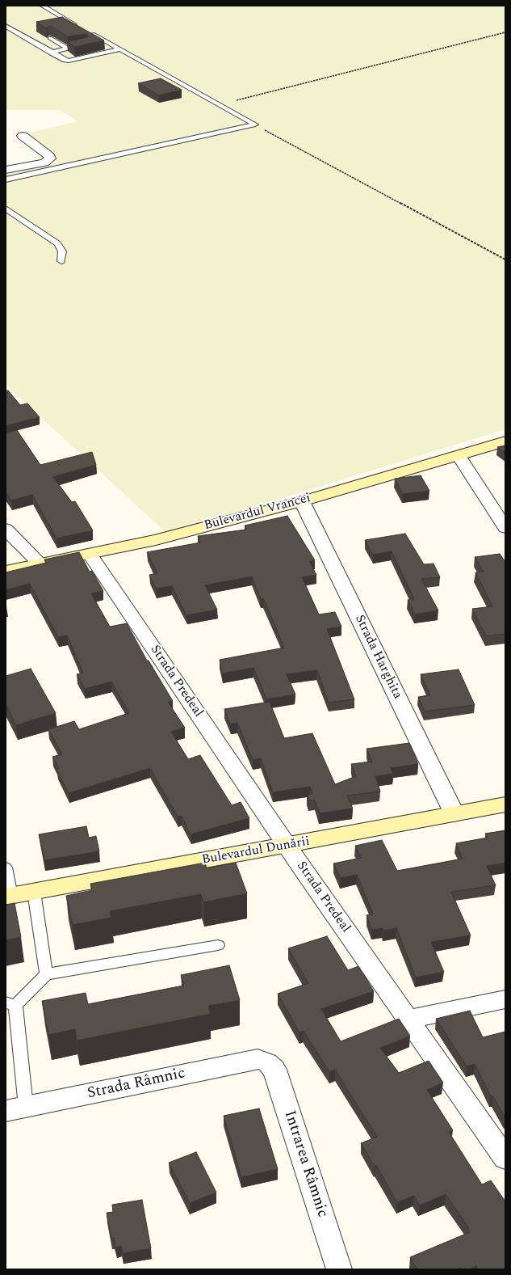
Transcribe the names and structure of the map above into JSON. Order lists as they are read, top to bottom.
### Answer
{
  "streets": {
    "street": [
      "Bulevardul Vrancei",
      "Strada Harghita",
      "Strada Predeal",
      "Bulevardul Dunării",
      "Strada Râmnic",
      "Intrarea Râmnic"
    ]
  },
  "crossings": [
    ["Bulevardul Vrancei", "Strada Harghita"],
    ["Bulevardul Vrancei", "Strada Predeal"],
    ["Strada Harghita", "Bulevardul Dunării"],
    ["Strada Predeal", "Bulevardul Dunării"],
    ["Strada Râmnic", "Intrarea Râmnic"]
  ]
}
